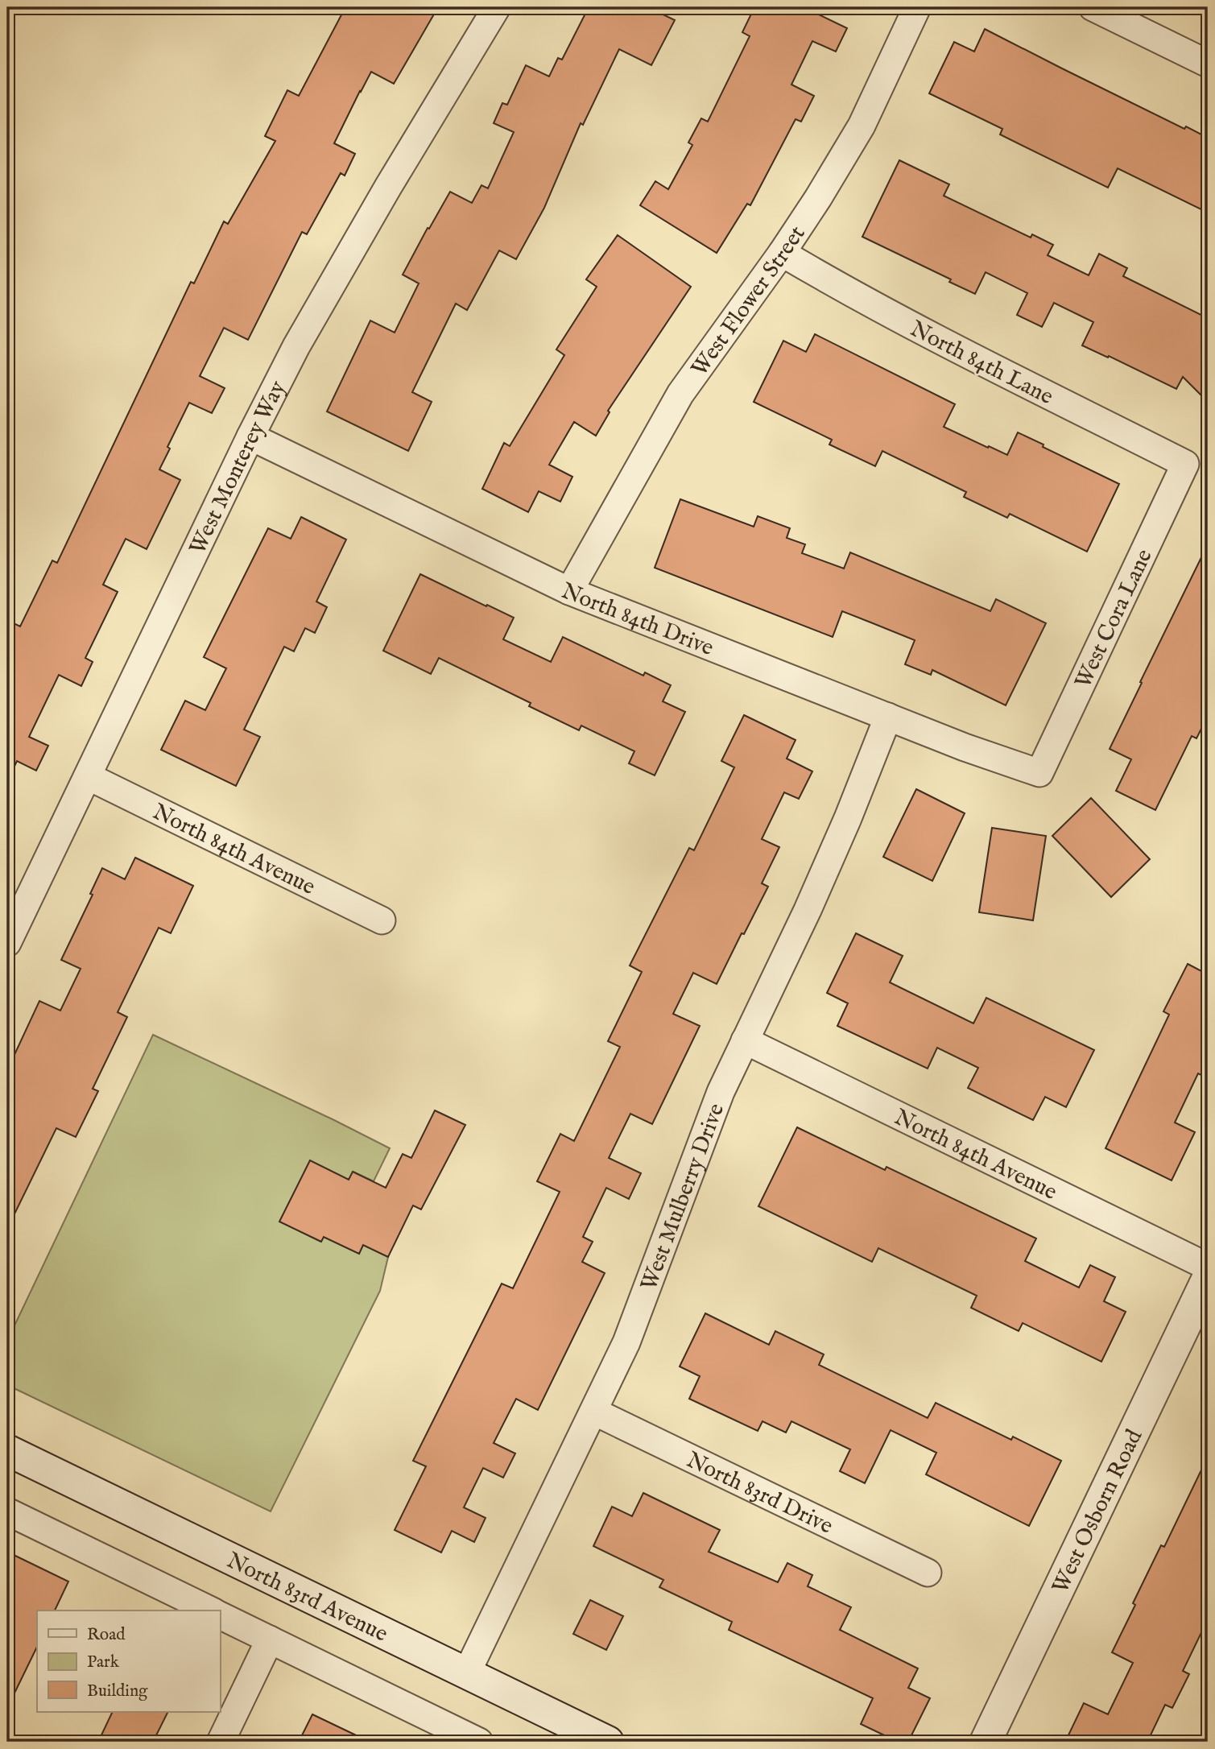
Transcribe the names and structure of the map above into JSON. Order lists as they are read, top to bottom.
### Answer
{
  "streets": {
    "main road": ["West Osborn Road", "North 83rd Avenue"],
    "street": [
      "West Flower Street",
      "North 84th Lane",
      "West Monterey Way",
      "North 84th Drive",
      "West Cora Lane",
      "North 84th Avenue",
      "West Mulberry Drive",
      "North 83rd Drive"
    ]
  },
  "crossings": [
    ["West Flower Street", "North 84th Lane"],
    ["West Flower Street", "North 84th Drive"],
    ["North 84th Lane", "West Cora Lane"],
    ["West Monterey Way", "North 84th Drive"],
    ["West Monterey Way", "North 84th Avenue"],
    ["North 84th Drive", "West Cora Lane"],
    ["North 84th Drive", "West Mulberry Drive"],
    ["North 84th Avenue", "West Mulberry Drive"],
    ["West Mulberry Drive", "North 83rd Drive"],
    ["West Mulberry Drive", "North 83rd Avenue"]
  ],
  "legend": ["Road", "Park", "Building"]
}
